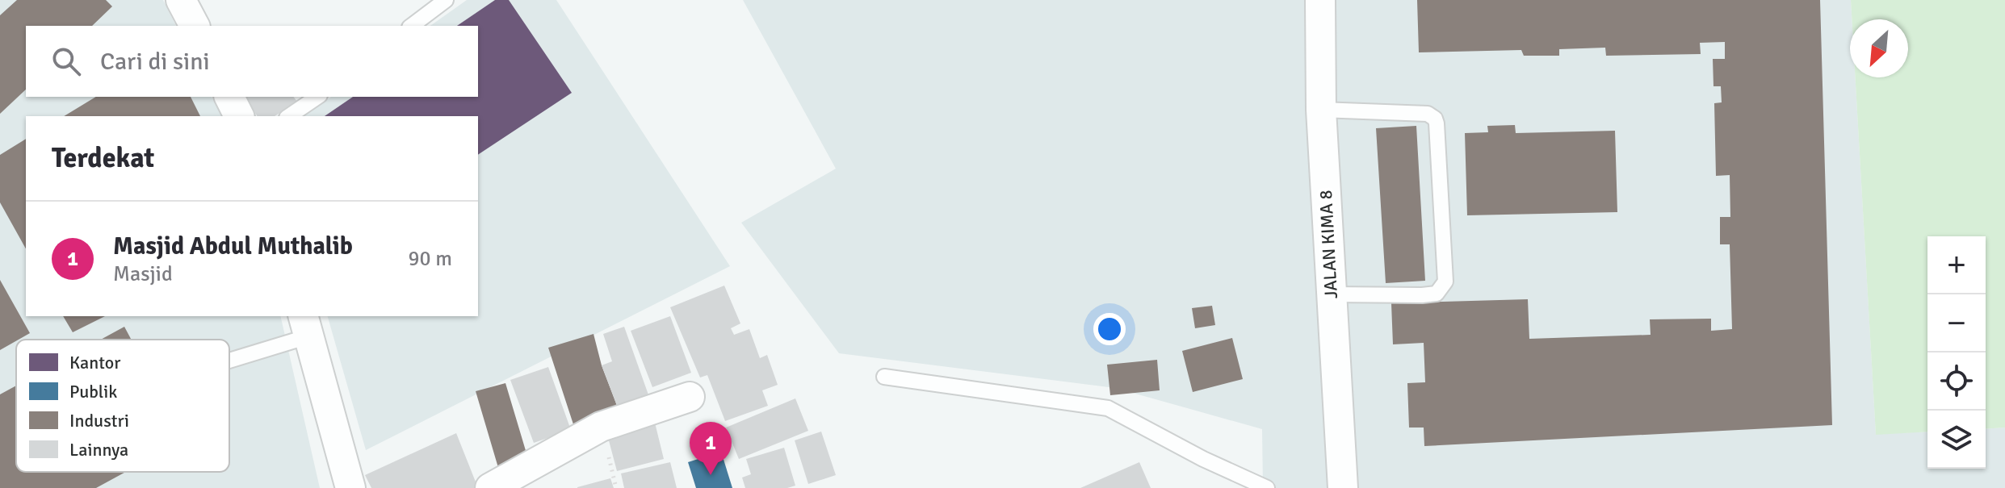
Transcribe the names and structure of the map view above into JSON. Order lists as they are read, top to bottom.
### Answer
{
  "streets": {
    "street": ["JALAN KIMA 8"]
  },
  "legend": [
    "Kantor",
    "Publik",
    "Industri",
    "Lainnya"
  ],
  "north": "bottom left",
  "page": {
    "search": "Cari di sini",
    "heading": "Terdekat",
    "list": [
      {
        "mark": "1",
        "name": "Masjid Abdul Muthalib",
        "note": "Masjid",
        "value": "90 m"
      }
    ],
    "map_buttons": ["+", "−"],
    "pins": "1"
  }
}
